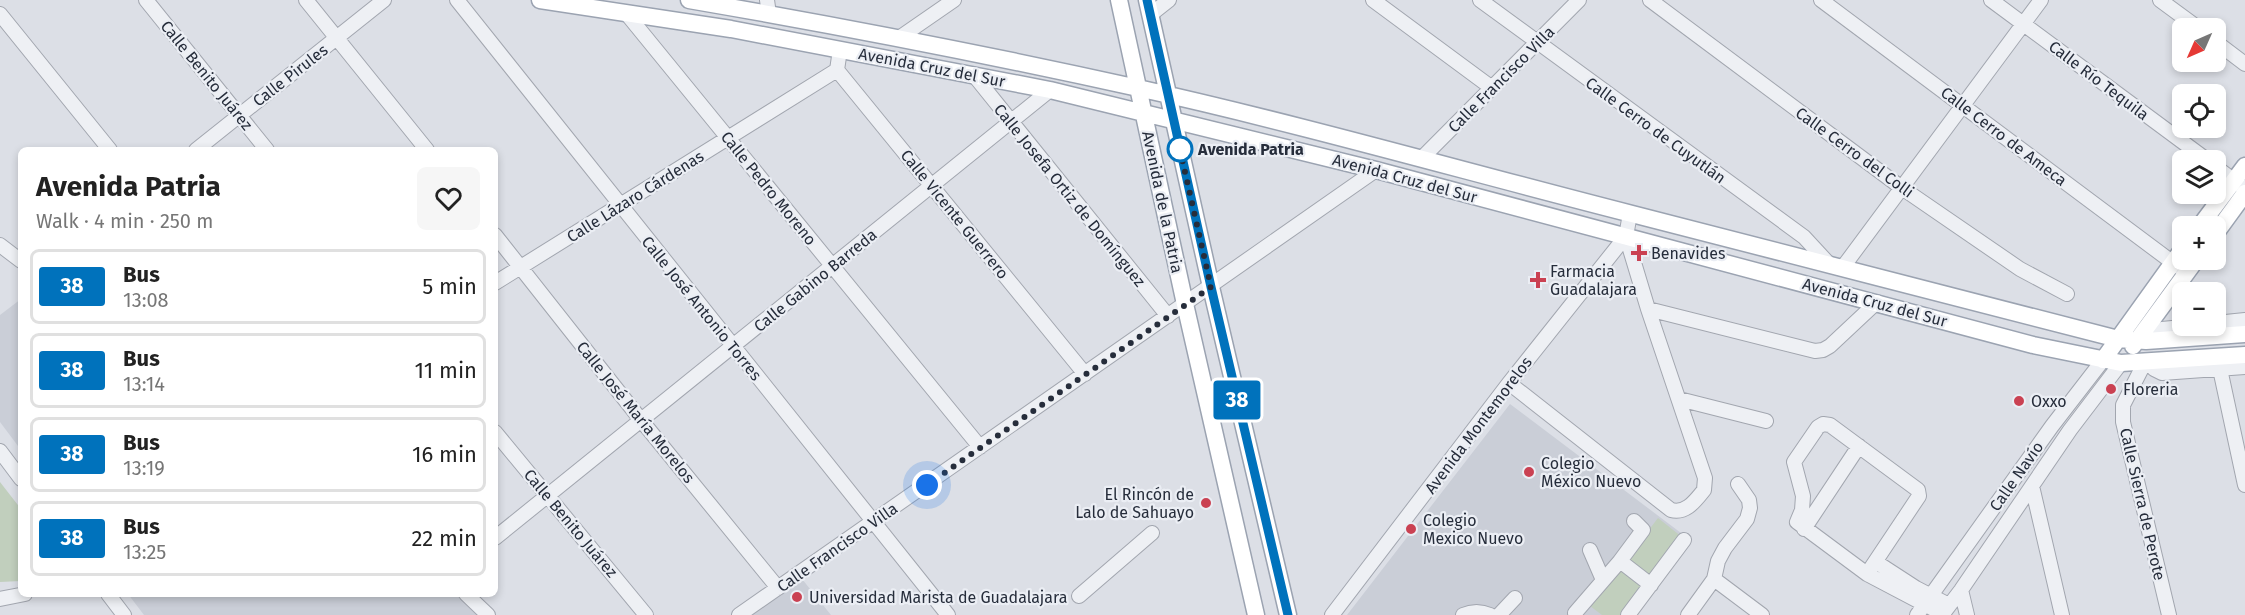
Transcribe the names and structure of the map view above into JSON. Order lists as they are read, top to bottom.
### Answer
{
  "streets": {
    "main road": ["Avenida Cruz del Sur", "Avenida de la Patria", "Calle Navío"],
    "street": [
      "Calle Benito Juárez",
      "Calle Pirules",
      "Calle Francisco Villa",
      "Calle Río Tequila",
      "Calle Cerro de Cuyutlán",
      "Calle Cerro de Ameca",
      "Calle Cerro del Colli",
      "Calle Pedro Moreno",
      "Calle Josefa Ortiz de Domínguez",
      "Calle Lázaro Cárdenas",
      "Calle Vicente Guerrero",
      "Calle Gabino Barreda",
      "Calle José Antonio Torres",
      "Calle José María Morelos",
      "Avenida Montemorelos",
      "Calle Sierra de Perote"
    ]
  },
  "crossings": [
    ["Avenida Cruz del Sur", "Calle Francisco Villa"],
    ["Avenida Cruz del Sur", "Calle Cerro de Cuyutlán"],
    ["Avenida Cruz del Sur", "Calle Pedro Moreno"],
    ["Avenida Cruz del Sur", "Calle Josefa Ortiz de Domínguez"],
    ["Avenida Cruz del Sur", "Avenida de la Patria"],
    ["Avenida Cruz del Sur", "Calle Gabino Barreda"],
    ["Avenida Cruz del Sur", "Avenida Montemorelos"],
    ["Avenida Cruz del Sur", "Calle Navío"],
    ["Avenida Cruz del Sur", "Calle Sierra de Perote"],
    ["Calle Benito Juárez", "Calle Pirules"],
    ["Calle Benito Juárez", "Calle Gabino Barreda"],
    ["Calle Francisco Villa", "Calle Cerro de Cuyutlán"],
    ["Calle Francisco Villa", "Calle Pedro Moreno"],
    ["Calle Francisco Villa", "Calle Josefa Ortiz de Domínguez"],
    ["Calle Francisco Villa", "Avenida de la Patria"],
    ["Calle Francisco Villa", "Calle Vicente Guerrero"],
    ["Calle Francisco Villa", "Calle José Antonio Torres"],
    ["Calle Francisco Villa", "Calle José María Morelos"],
    ["Calle Pedro Moreno", "Calle Lázaro Cárdenas"],
    ["Calle Pedro Moreno", "Calle Gabino Barreda"],
    ["Calle Josefa Ortiz de Domínguez", "Calle Gabino Barreda"],
    ["Calle Lázaro Cárdenas", "Calle Vicente Guerrero"],
    ["Calle Lázaro Cárdenas", "Calle José Antonio Torres"],
    ["Calle Lázaro Cárdenas", "Calle José María Morelos"],
    ["Calle Vicente Guerrero", "Calle Gabino Barreda"],
    ["Calle Gabino Barreda", "Calle José Antonio Torres"],
    ["Calle Gabino Barreda", "Calle José María Morelos"]
  ],
  "places": {
    "other": [
      "Avenida Patria",
      "Floreria",
      "Oxxo",
      "Colegio México Nuevo",
      "El Rincón de Lalo de Sahuayo",
      "Colegio Mexico Nuevo",
      "Universidad Marista de Guadalajara"
    ],
    "health": ["Benavides", "Farmacia Guadalajara"]
  },
  "lines": ["bus line 38"],
  "north": "bottom left",
  "page": {
    "on_map": "38",
    "map_buttons": ["+", "−"],
    "heading": ["Avenida Patria", "Walk · 4 min · 250 m"],
    "list": [
      {
        "mark": "38",
        "name": "Bus",
        "note": "13:08",
        "value": "5 min"
      },
      {
        "mark": "38",
        "name": "Bus",
        "note": "13:14",
        "value": "11 min"
      },
      {
        "mark": "38",
        "name": "Bus",
        "note": "13:19",
        "value": "16 min"
      },
      {
        "mark": "38",
        "name": "Bus",
        "note": "13:25",
        "value": "22 min"
      }
    ]
  }
}
